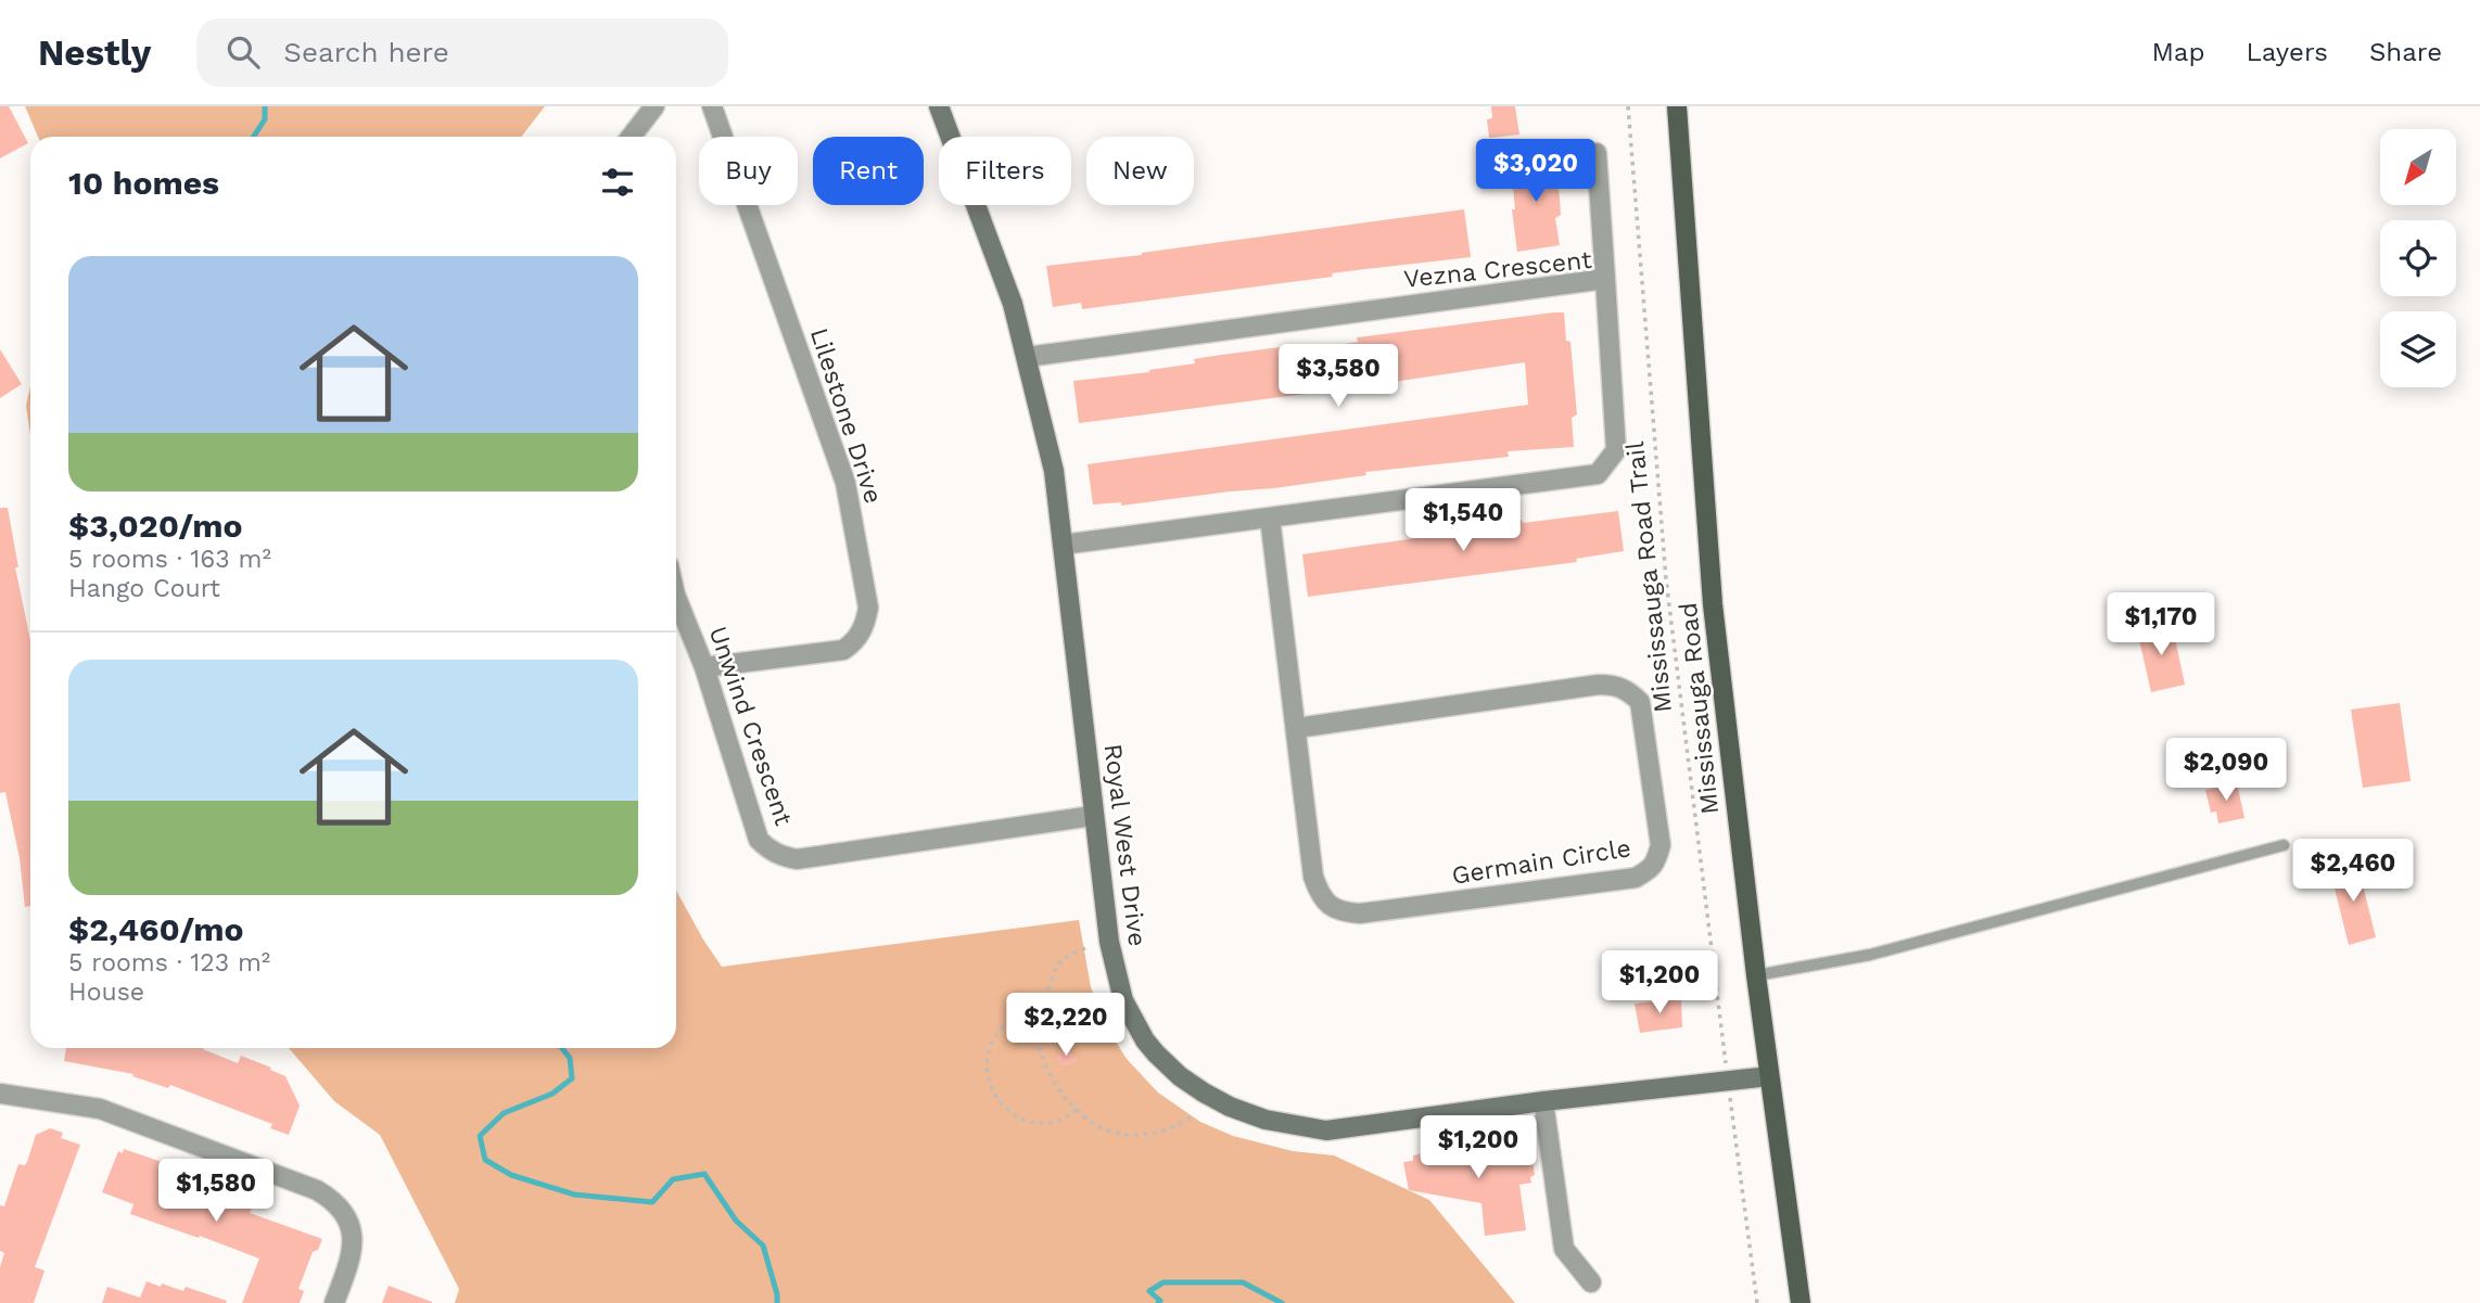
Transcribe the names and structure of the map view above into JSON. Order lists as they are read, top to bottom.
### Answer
{
  "streets": {
    "main road": ["Mississauga Road"],
    "street": [
      "Vezna Crescent",
      "Lilestone Drive",
      "Unwind Crescent",
      "Royal West Drive",
      "Germain Circle"
    ],
    "path": ["Mississauga Road Trail"]
  },
  "crossings": [
    ["Vezna Crescent", "Royal West Drive"],
    ["Vezna Crescent", "Germain Circle"],
    ["Lilestone Drive", "Unwind Crescent"],
    ["Mississauga Road", "Royal West Drive"],
    ["Unwind Crescent", "Royal West Drive"]
  ],
  "north": "bottom left",
  "page": {
    "header": "Nestly",
    "search": "Search here",
    "nav": ["Map", "Layers", "Share"],
    "chip": [
      "Buy",
      "Rent",
      "Filters",
      "New"
    ],
    "heading": "10 homes",
    "price": [
      "$3,020",
      "$3,580",
      "$1,540",
      "$1,170",
      "$2,090",
      "$2,460",
      "$1,200",
      "$2,220",
      "$1,200",
      "$1,580"
    ],
    "list": [
      {
        "name": "$3,020/mo",
        "note": "5 rooms · 163 m² · Hango Court"
      },
      {
        "name": "$2,460/mo",
        "note": "5 rooms · 123 m² · House"
      }
    ]
  }
}
